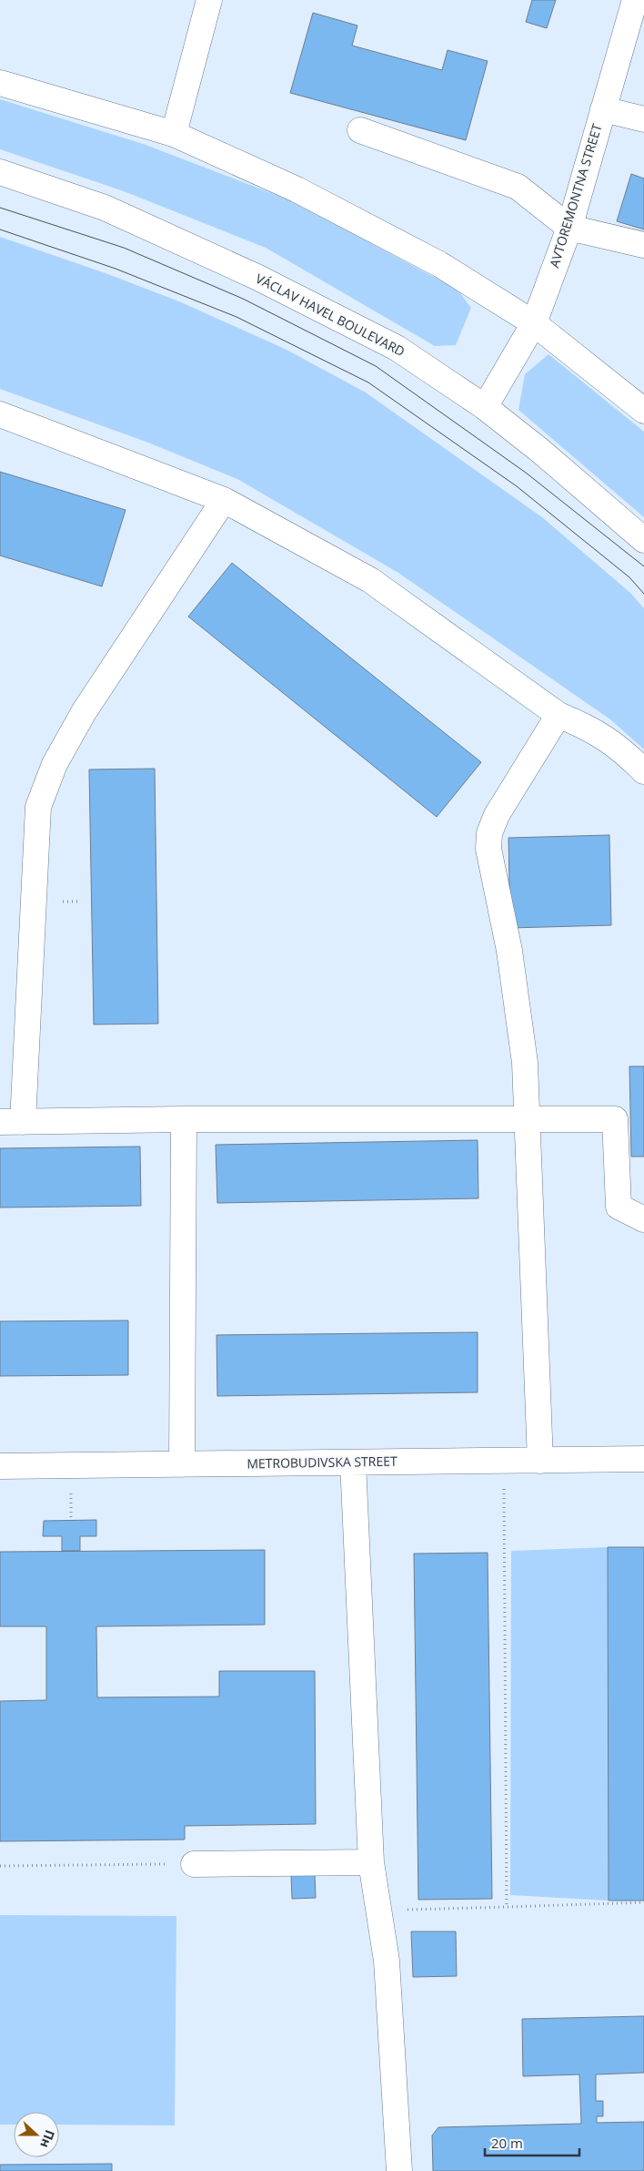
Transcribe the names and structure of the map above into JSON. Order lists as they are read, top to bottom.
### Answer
{
  "streets": {
    "main road": ["AVTOREMONTNA STREET", "VÁCLAV HAVEL BOULEVARD", "METROBUDIVSKA STREET"]
  },
  "crossings": [
    ["AVTOREMONTNA STREET", "VÁCLAV HAVEL BOULEVARD"]
  ],
  "scale_bar": "20 m",
  "north": "right"
}
